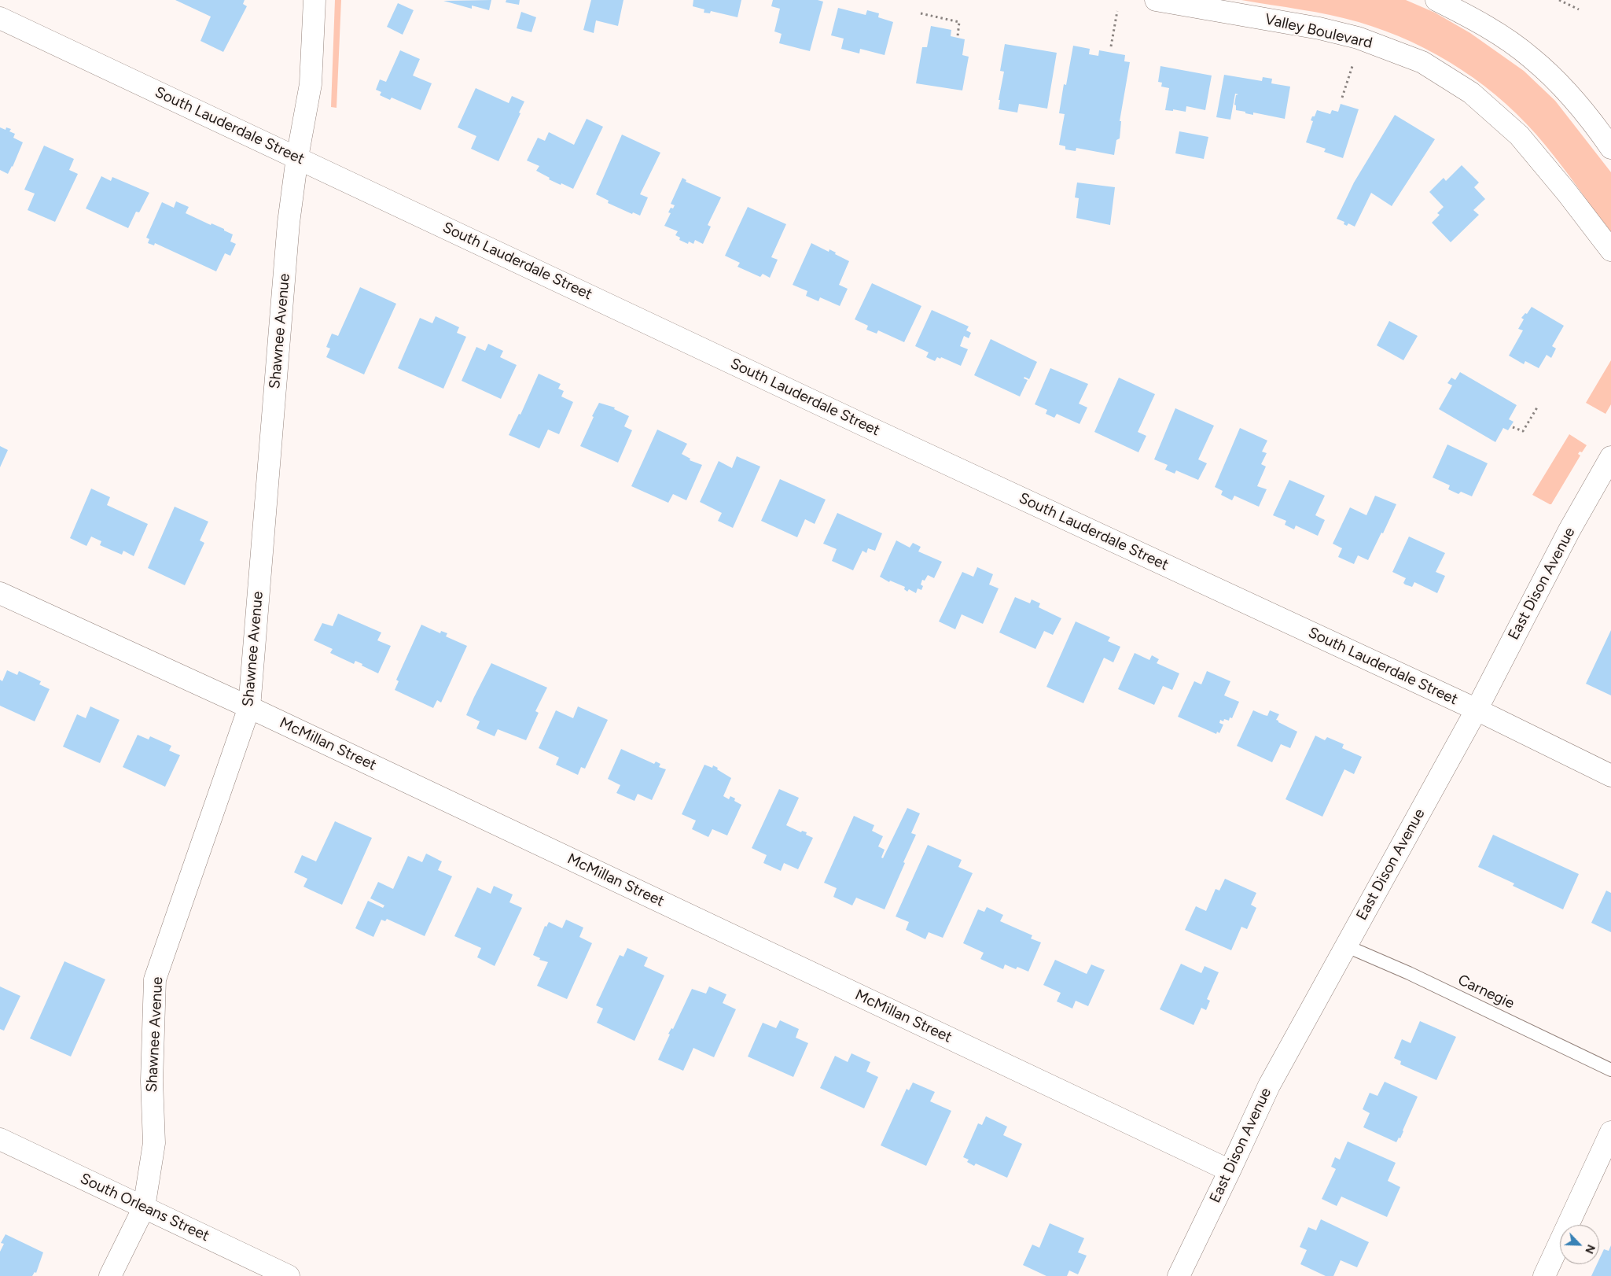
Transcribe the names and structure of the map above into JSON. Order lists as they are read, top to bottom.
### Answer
{
  "streets": {
    "street": [
      "Valley Boulevard",
      "South Lauderdale Street",
      "Shawnee Avenue",
      "East Dison Avenue",
      "McMillan Street",
      "South Orleans Street"
    ],
    "lane": ["Carnegie"]
  },
  "crossings": [
    ["South Lauderdale Street", "Shawnee Avenue"],
    ["South Lauderdale Street", "East Dison Avenue"],
    ["Shawnee Avenue", "McMillan Street"],
    ["Shawnee Avenue", "South Orleans Street"],
    ["East Dison Avenue", "McMillan Street"],
    ["East Dison Avenue", "Carnegie"]
  ],
  "north": "bottom right"
}
